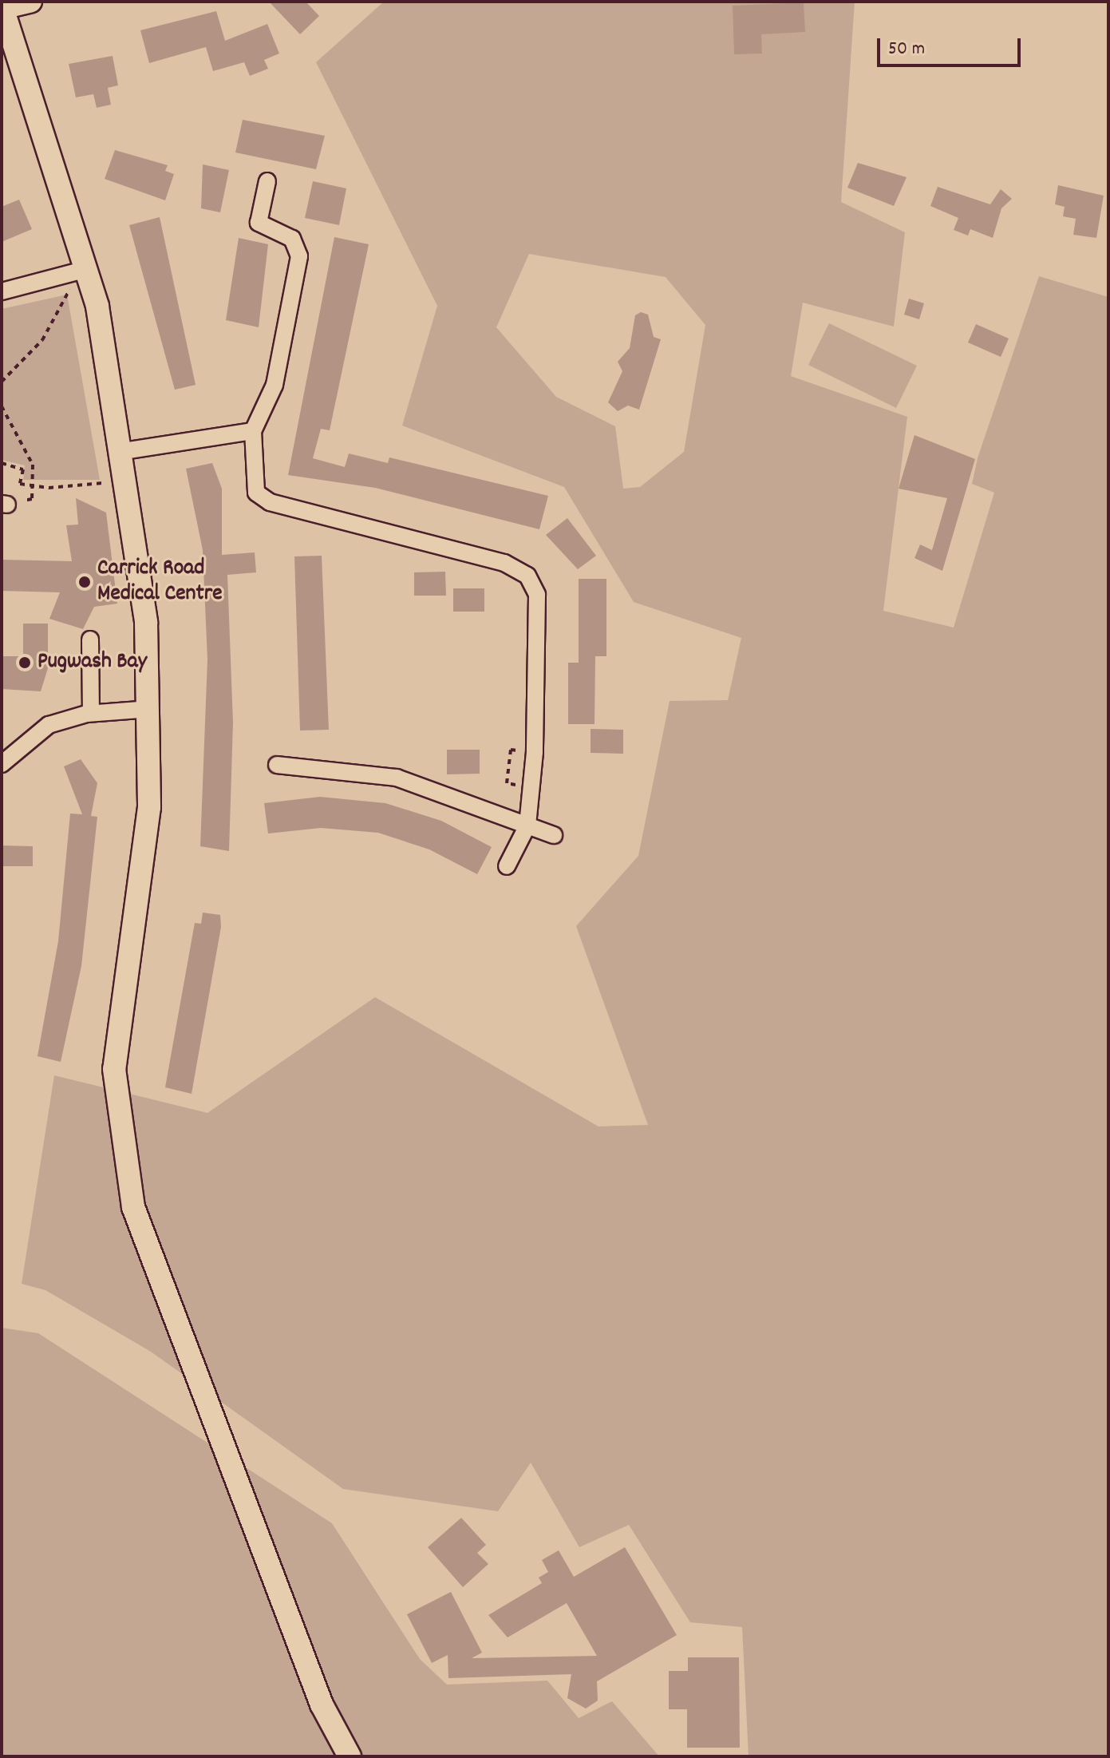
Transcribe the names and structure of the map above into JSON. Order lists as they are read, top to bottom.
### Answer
{
  "places": ["Carrick Road Medical Centre", "Pugwash Bay"],
  "scale_bar": "50 m"
}
